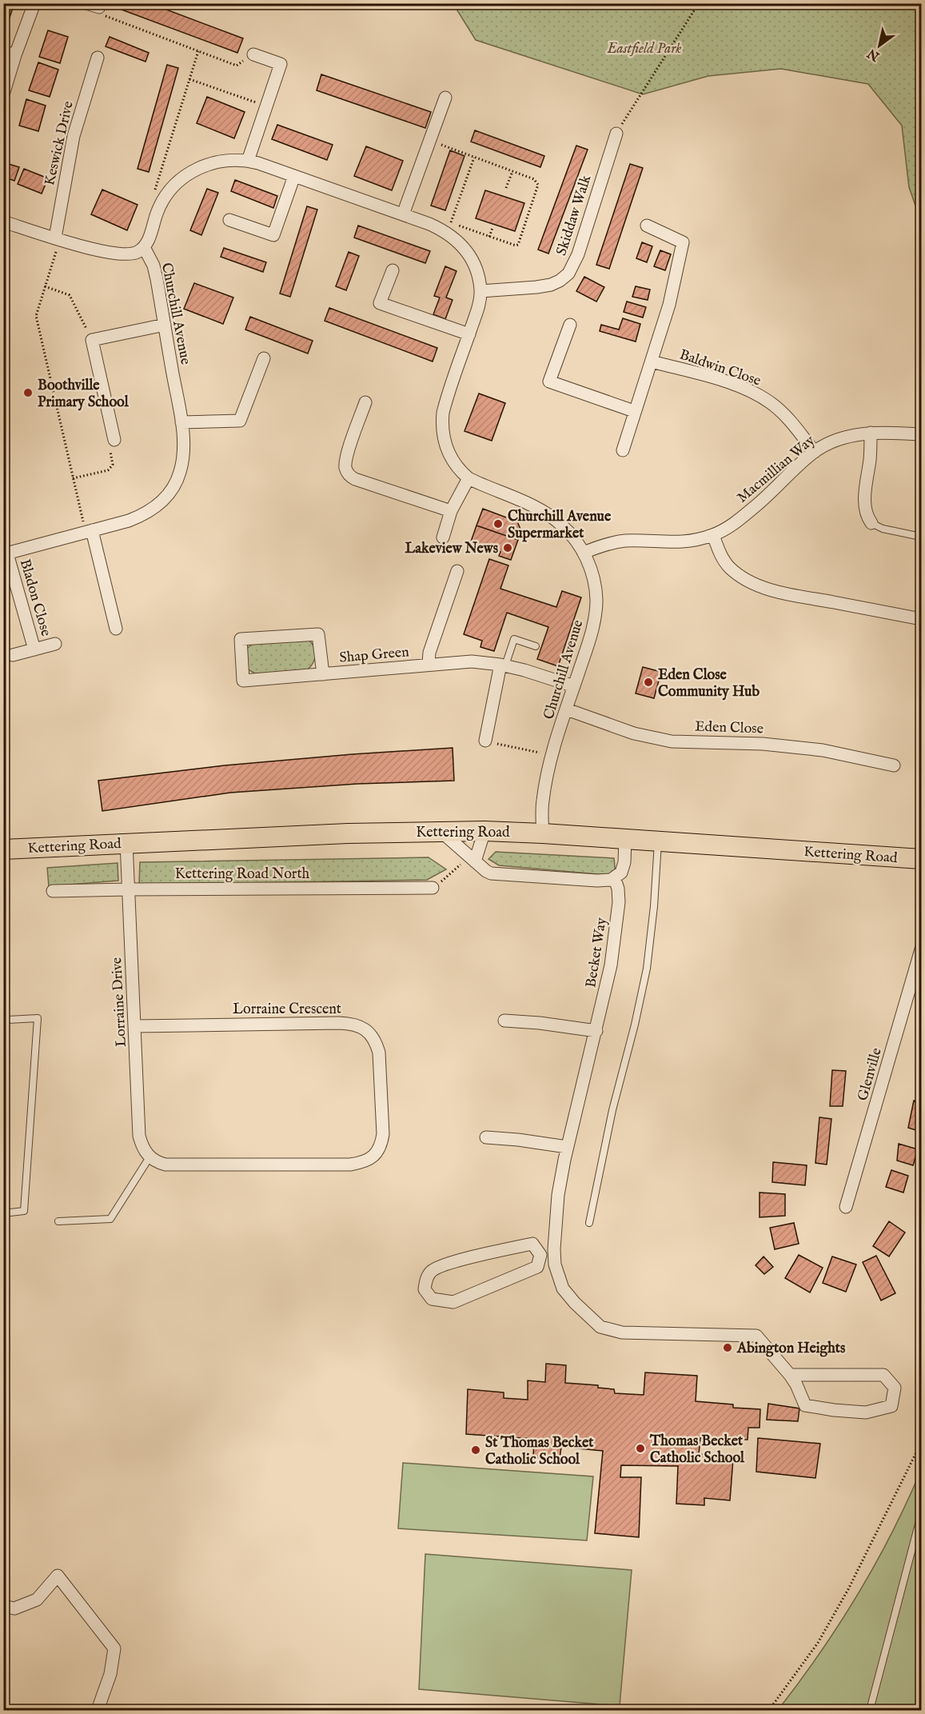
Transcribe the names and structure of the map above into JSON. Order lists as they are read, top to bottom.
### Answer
{
  "streets": {
    "main road": ["Kettering Road"],
    "street": [
      "Keswick Drive",
      "Skiddaw Walk",
      "Churchill Avenue",
      "Baldwin Close",
      "Macmillian Way",
      "Bladon Close",
      "Shap Green",
      "Eden Close",
      "Kettering Road North",
      "Becket Way",
      "Lorraine Drive",
      "Lorraine Crescent",
      "Glenville"
    ]
  },
  "crossings": [
    ["Skiddaw Walk", "Churchill Avenue"],
    ["Churchill Avenue", "Macmillian Way"],
    ["Churchill Avenue", "Bladon Close"],
    ["Churchill Avenue", "Shap Green"],
    ["Churchill Avenue", "Eden Close"],
    ["Churchill Avenue", "Kettering Road"],
    ["Baldwin Close", "Macmillian Way"],
    ["Kettering Road", "Lorraine Drive"],
    ["Kettering Road North", "Lorraine Drive"],
    ["Lorraine Drive", "Lorraine Crescent"]
  ],
  "parks": ["Eastfield Park"],
  "places": [
    "Boothville Primary School",
    "Churchill Avenue Supermarket",
    "Lakeview News",
    "Eden Close Community Hub",
    "Abington Heights",
    "Thomas Becket Catholic School",
    "St Thomas Becket Catholic School"
  ],
  "north": "bottom left"
}
